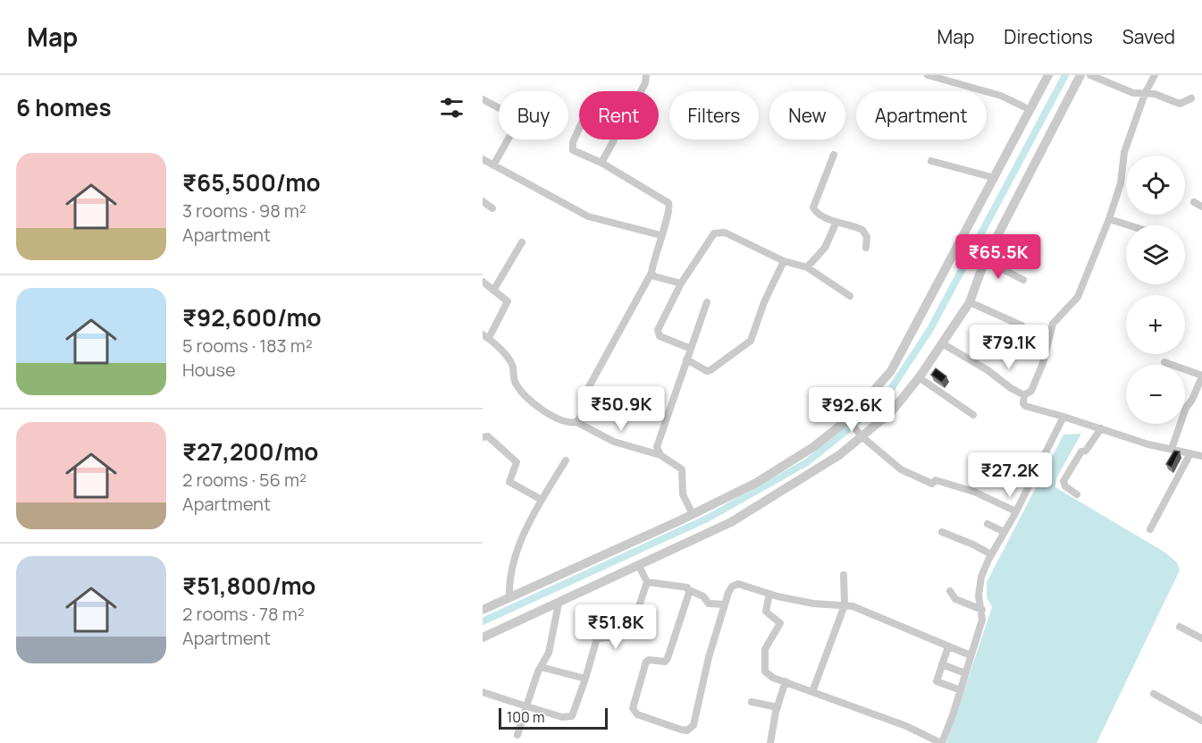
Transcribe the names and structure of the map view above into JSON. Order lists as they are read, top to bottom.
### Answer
{
  "scale_bar": "100 m",
  "page": {
    "header": "Map",
    "nav": ["Map", "Directions", "Saved"],
    "heading": "6 homes",
    "chip": [
      "Buy",
      "Rent",
      "Filters",
      "New",
      "Apartment"
    ],
    "list": [
      {
        "name": "₹65,500/mo",
        "note": "3 rooms · 98 m² · Apartment"
      },
      {
        "name": "₹92,600/mo",
        "note": "5 rooms · 183 m² · House"
      },
      {
        "name": "₹27,200/mo",
        "note": "2 rooms · 56 m² · Apartment"
      },
      {
        "name": "₹51,800/mo",
        "note": "2 rooms · 78 m² · Apartment"
      }
    ],
    "map_buttons": ["+", "−"],
    "price": [
      "₹65.5K",
      "₹79.1K",
      "₹50.9K",
      "₹92.6K",
      "₹27.2K",
      "₹51.8K"
    ],
    "scale": "100 m"
  }
}
